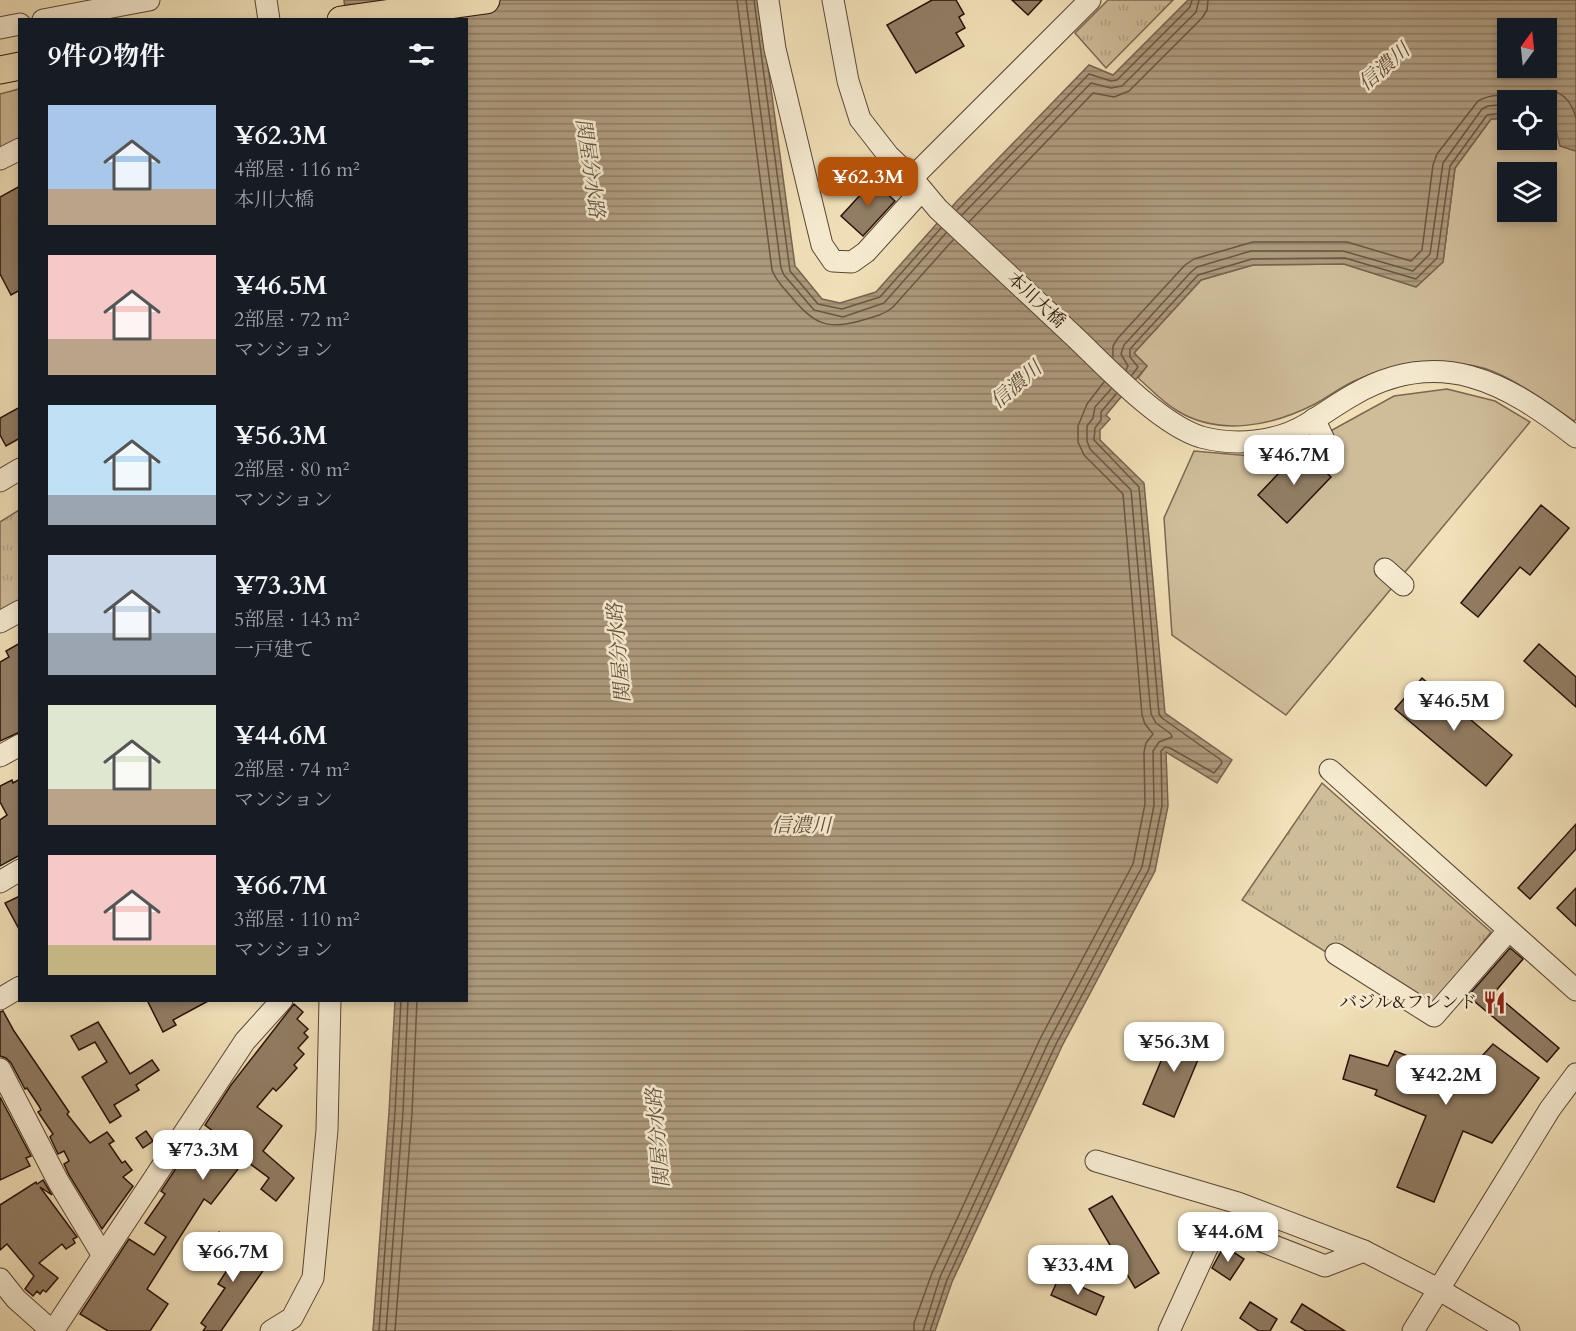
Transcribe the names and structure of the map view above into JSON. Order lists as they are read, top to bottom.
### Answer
{
  "streets": {
    "street": ["本川大橋"]
  },
  "water": ["信濃川", "関屋分水路"],
  "places": {
    "restaurant": ["バジル&フレンド"]
  },
  "north": "top",
  "page": {
    "heading": "9件の物件",
    "list": [
      {
        "name": "¥62.3M",
        "note": "4部屋 · 116 m² · 本川大橋"
      },
      {
        "name": "¥46.5M",
        "note": "2部屋 · 72 m² · マンション"
      },
      {
        "name": "¥56.3M",
        "note": "2部屋 · 80 m² · マンション"
      },
      {
        "name": "¥73.3M",
        "note": "5部屋 · 143 m² · 一戸建て"
      },
      {
        "name": "¥44.6M",
        "note": "2部屋 · 74 m² · マンション"
      },
      {
        "name": "¥66.7M",
        "note": "3部屋 · 110 m² · マンション"
      }
    ],
    "price": [
      "¥62.3M",
      "¥46.7M",
      "¥46.5M",
      "¥56.3M",
      "¥42.2M",
      "¥73.3M",
      "¥44.6M",
      "¥66.7M",
      "¥33.4M"
    ]
  }
}
